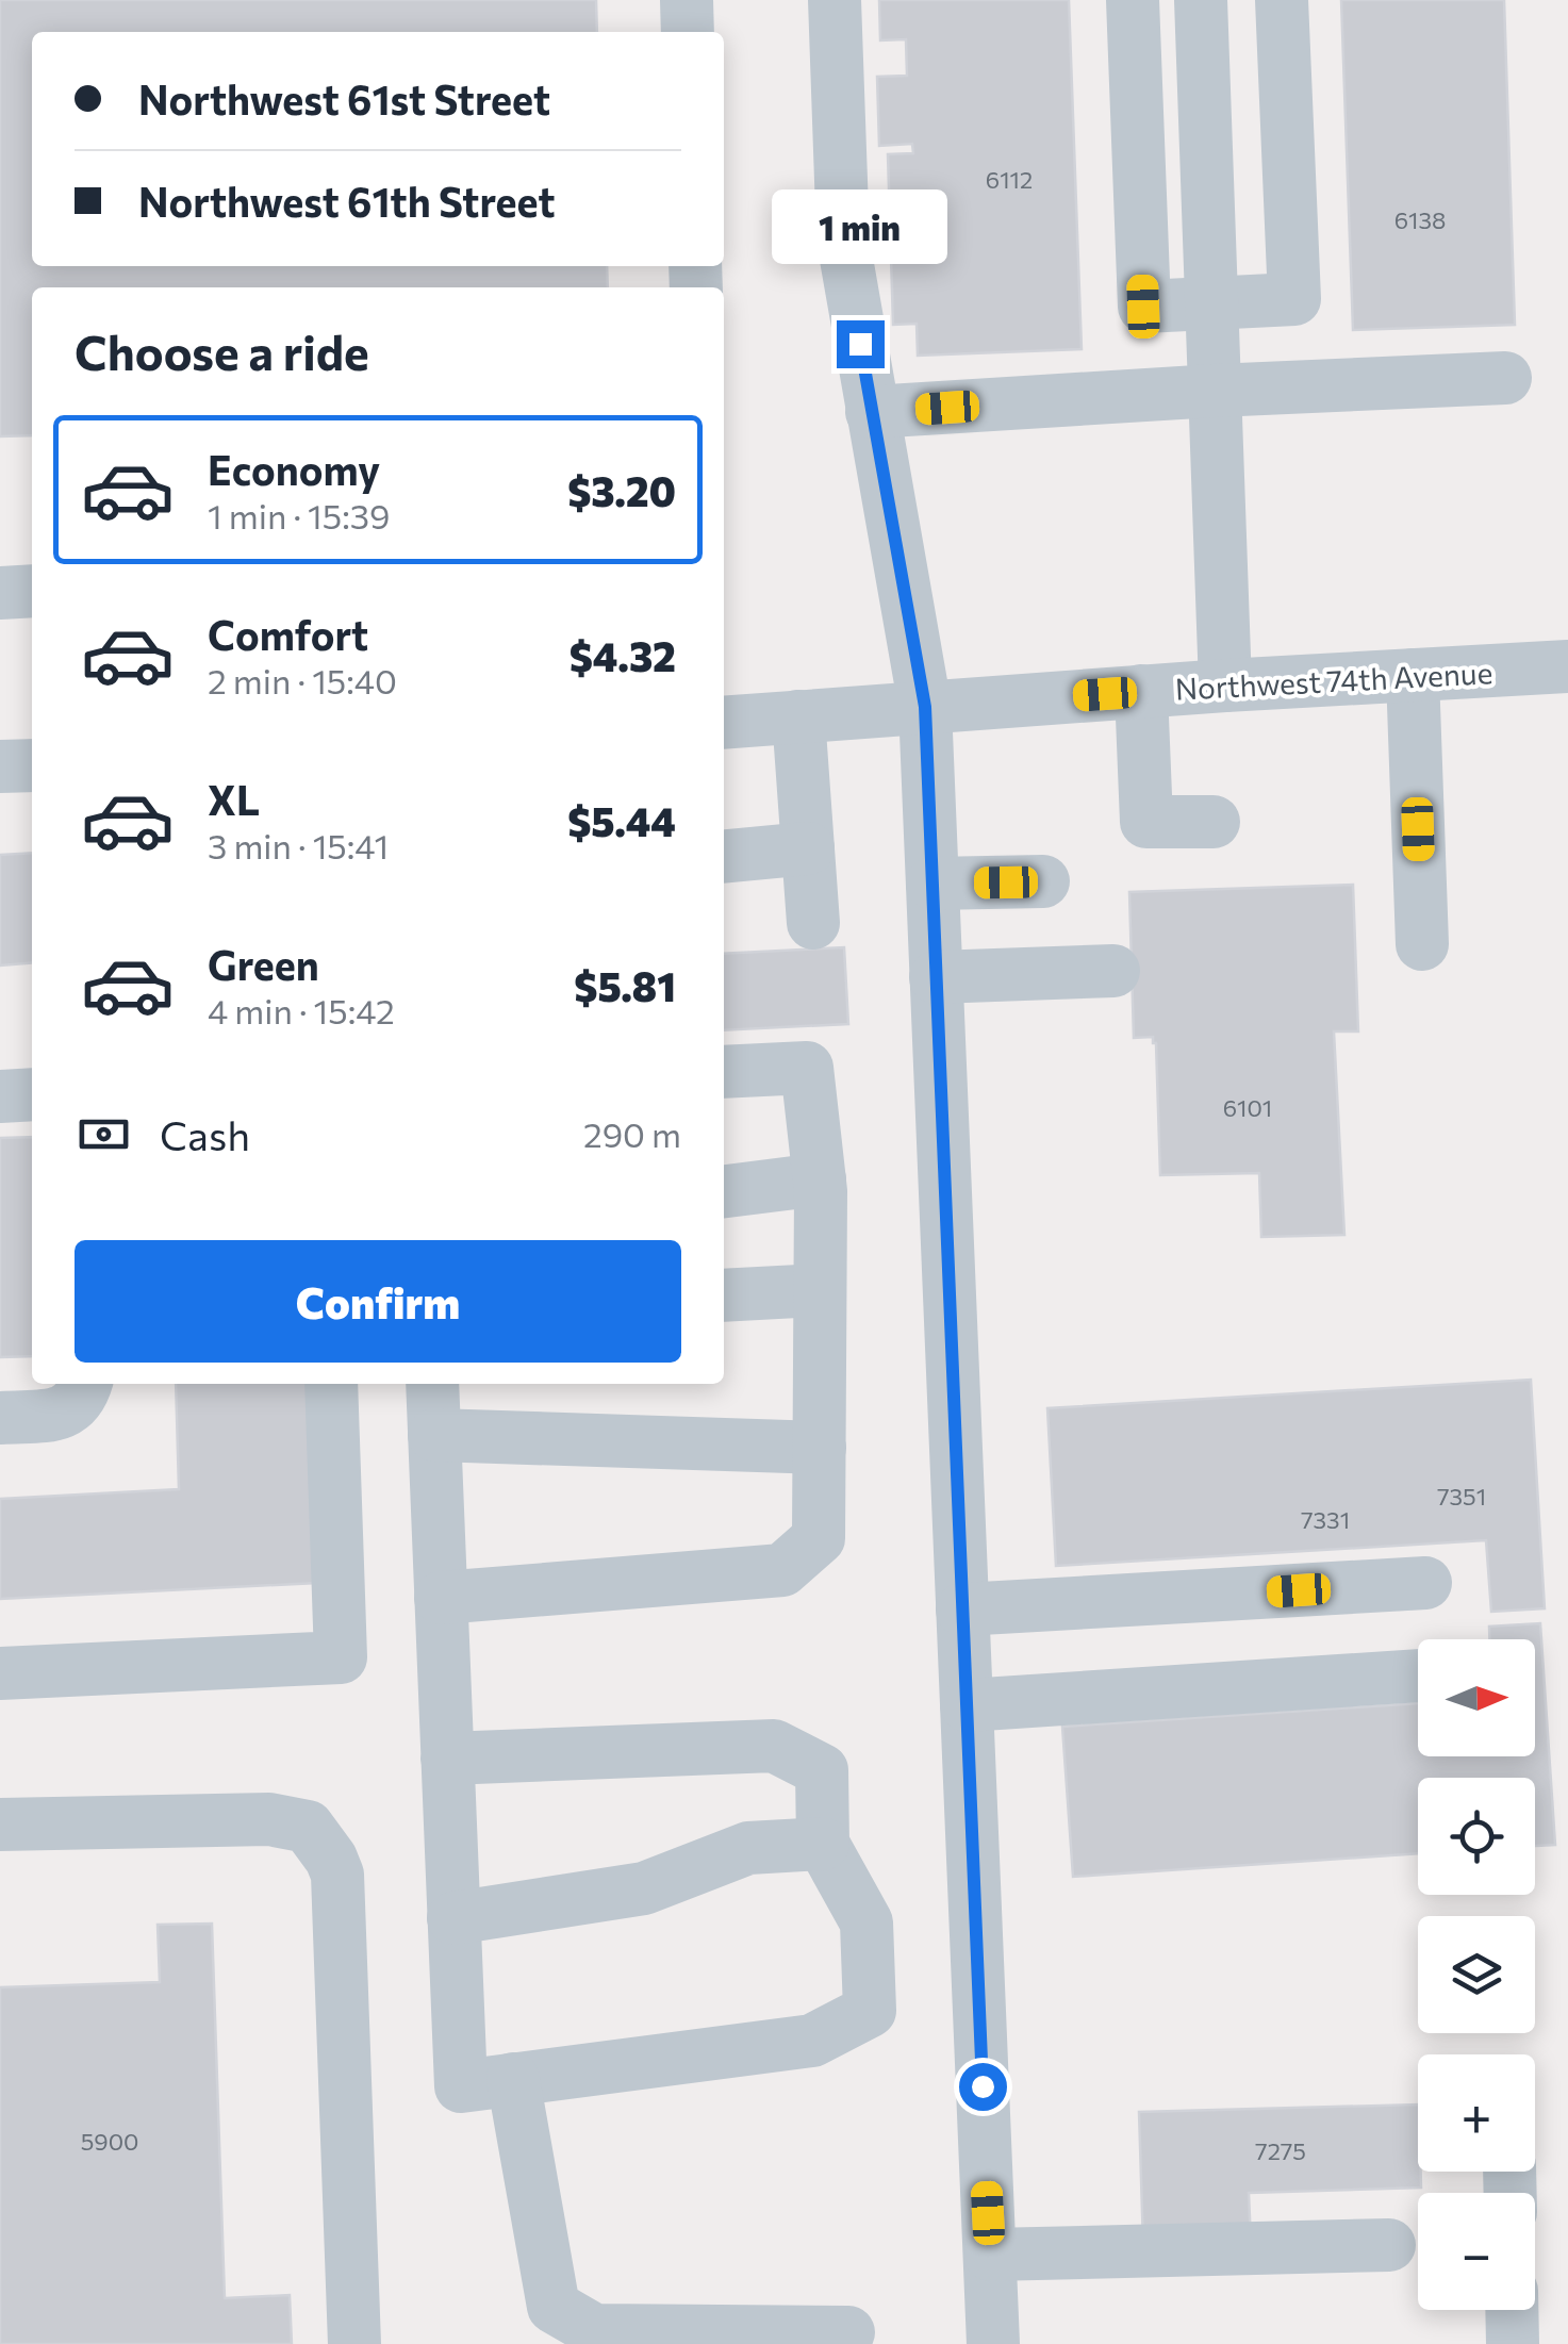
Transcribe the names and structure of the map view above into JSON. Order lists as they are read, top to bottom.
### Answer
{
  "streets": {
    "street": ["Northwest 74th Avenue"]
  },
  "house_numbers": [
    "6112",
    "6138",
    "6101",
    "7351",
    "7331",
    "5900",
    "7275"
  ],
  "north": "right",
  "page": {
    "banner": ["Northwest 61st Street", "Northwest 61th Street"],
    "bubble": "1 min",
    "heading": "Choose a ride",
    "list": [
      {
        "name": "Economy",
        "note": "1 min · 15:39",
        "value": "$3.20"
      },
      {
        "name": "Comfort",
        "note": "2 min · 15:40",
        "value": "$4.32"
      },
      {
        "name": "XL",
        "note": "3 min · 15:41",
        "value": "$5.44"
      },
      {
        "name": "Green",
        "note": "4 min · 15:42",
        "value": "$5.81"
      }
    ],
    "pay": ["Cash", "290 m"],
    "buttons": "Confirm",
    "map_buttons": ["+", "−"]
  }
}
